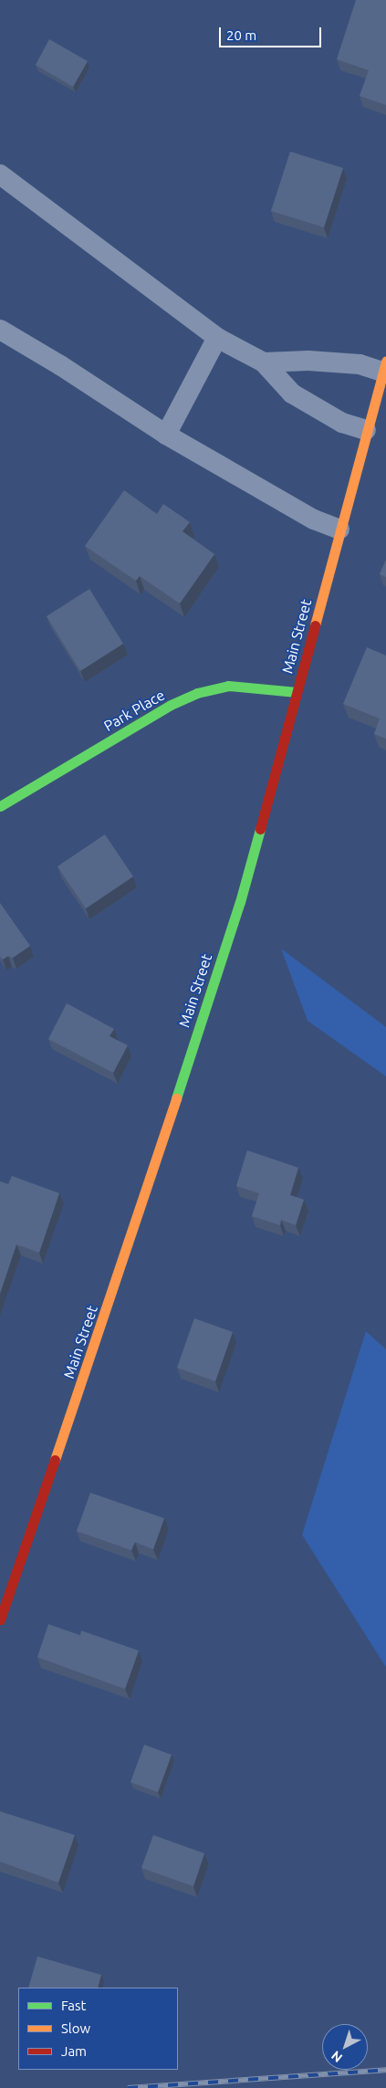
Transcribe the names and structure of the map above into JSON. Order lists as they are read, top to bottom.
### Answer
{
  "streets": {
    "street": ["Main Street", "Park Place"]
  },
  "crossings": [
    ["Main Street", "Park Place"]
  ],
  "legend": ["Fast", "Slow", "Jam"],
  "scale_bar": "20 m",
  "north": "bottom left"
}
